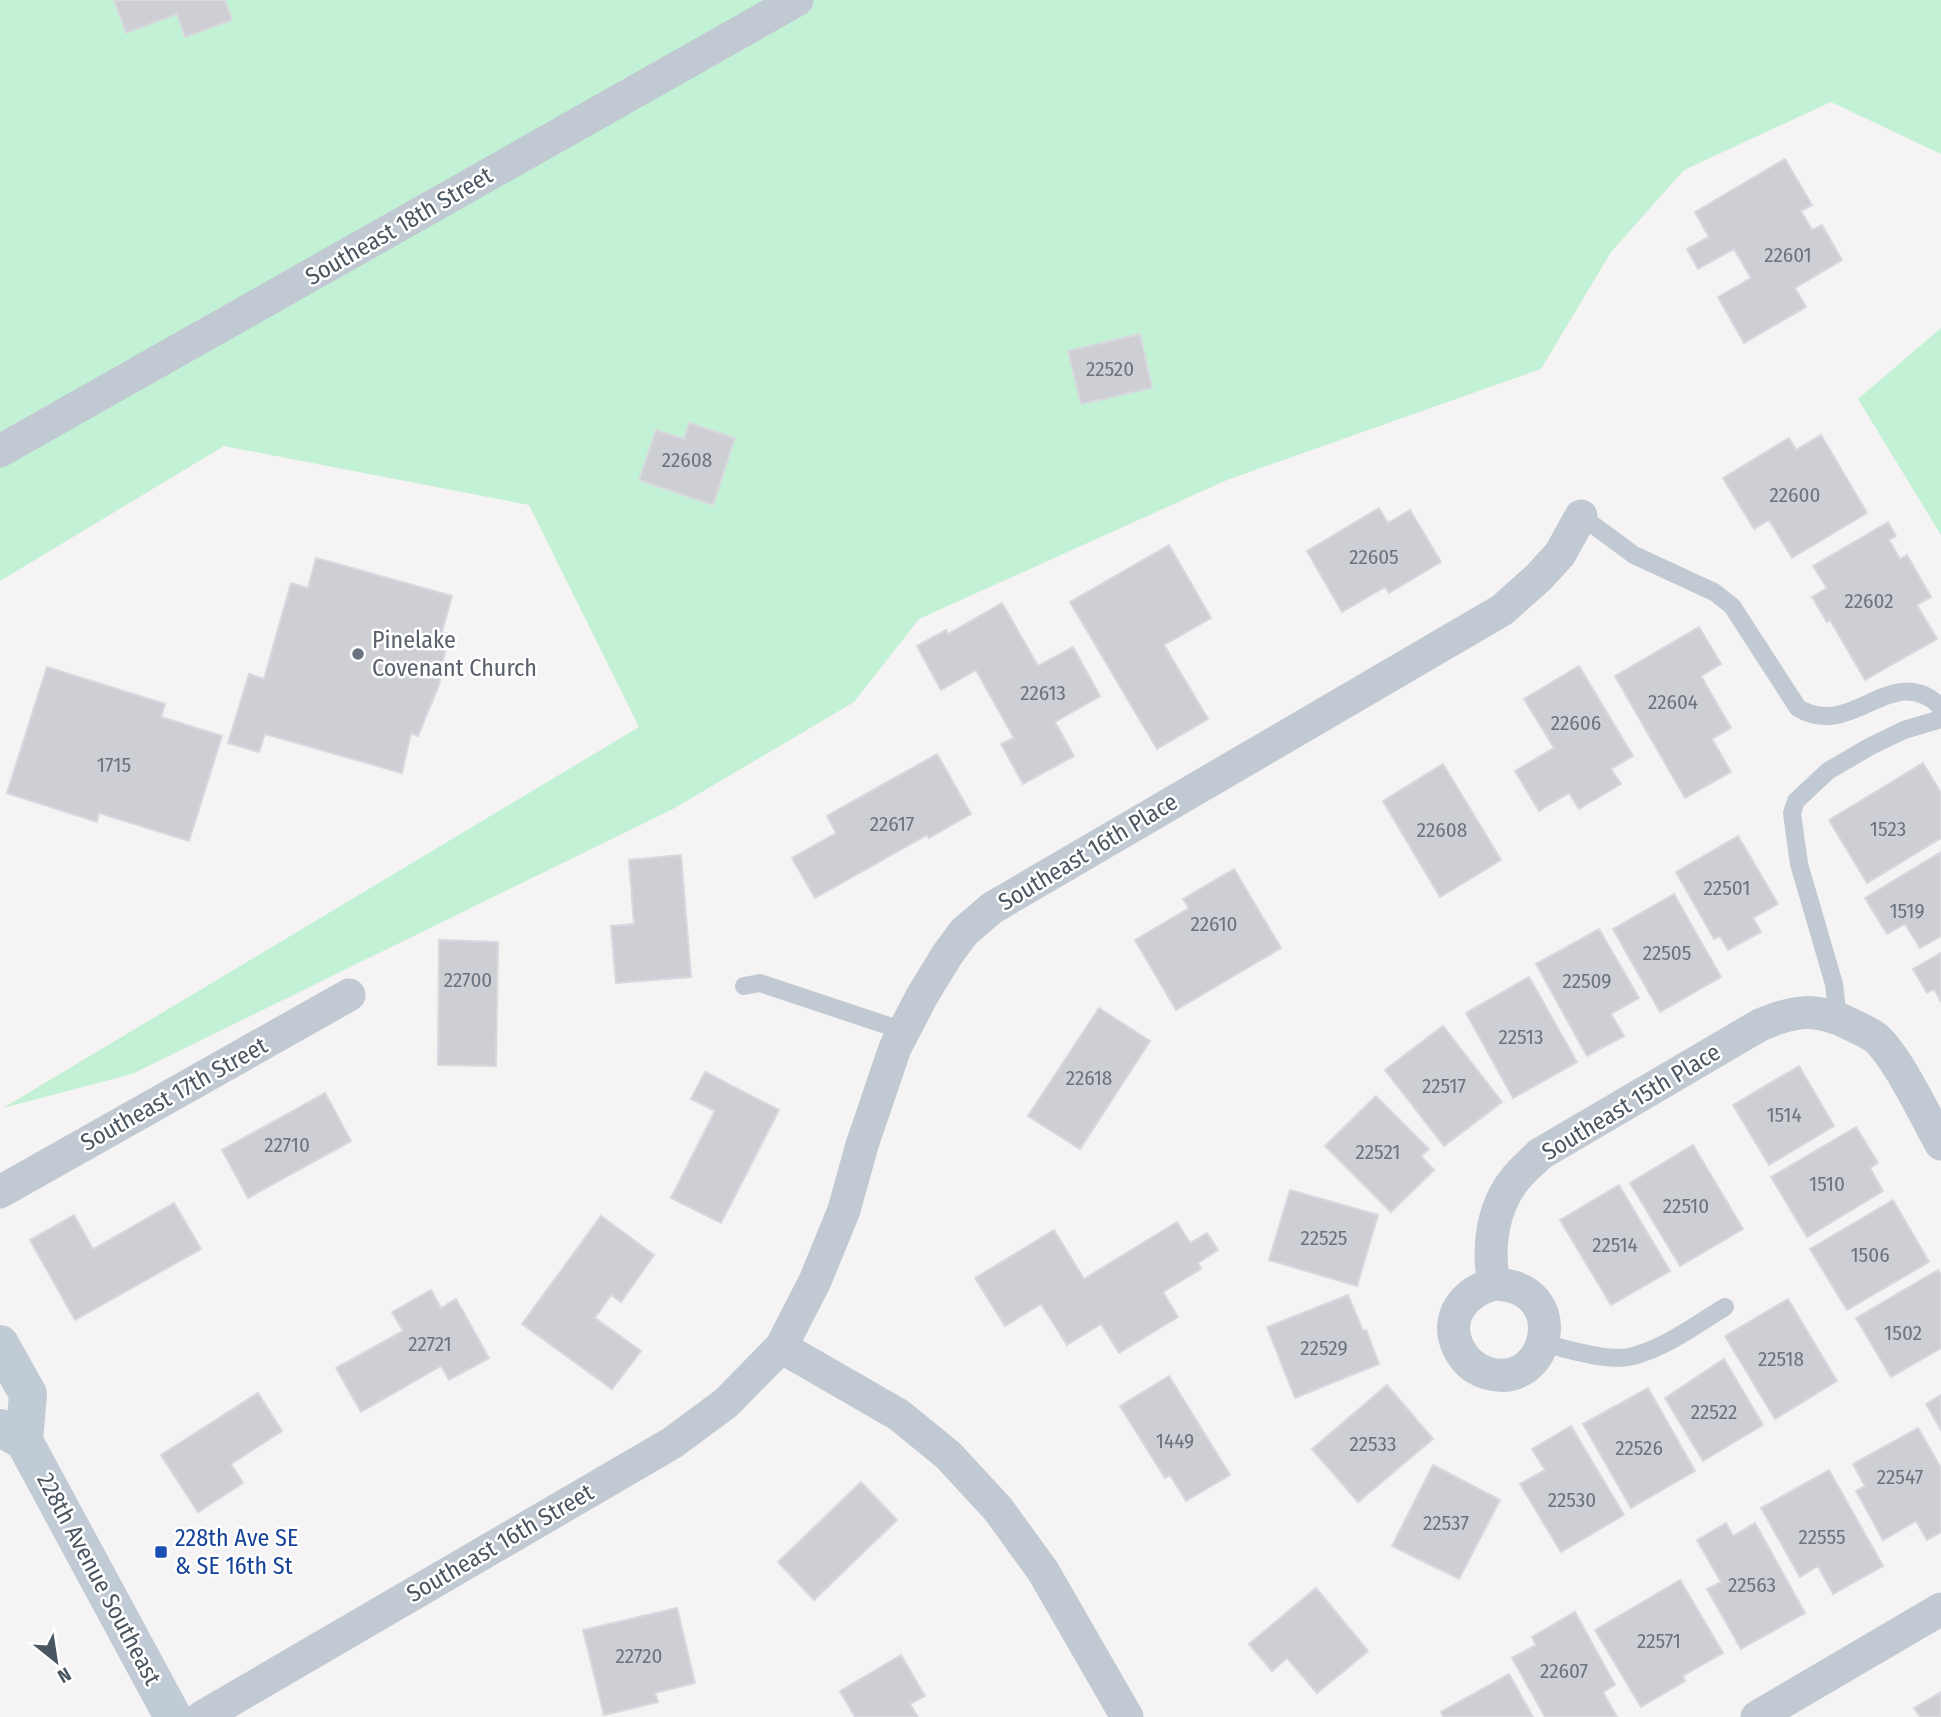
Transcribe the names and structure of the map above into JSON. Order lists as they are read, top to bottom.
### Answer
{
  "streets": {
    "main road": ["228th Avenue Southeast"],
    "street": [
      "Southeast 18th Street",
      "Southeast 16th Place",
      "Southeast 17th Street",
      "Southeast 15th Place",
      "Southeast 16th Street"
    ]
  },
  "crossings": [
    ["Southeast 16th Place", "Southeast 16th Street"]
  ],
  "places": {
    "other": ["Pinelake Covenant Church"],
    "transit": ["228th Ave SE & SE 16th St"]
  },
  "house_numbers": [
    "22601",
    "22520",
    "22608",
    "22600",
    "22605",
    "22602",
    "22613",
    "22604",
    "22606",
    "1715",
    "22617",
    "1523",
    "22608",
    "22501",
    "1519",
    "22610",
    "22505",
    "22700",
    "22509",
    "22513",
    "22618",
    "22517",
    "1514",
    "22710",
    "22521",
    "1510",
    "22510",
    "22525",
    "22514",
    "1506",
    "1502",
    "22721",
    "22529",
    "22518",
    "22522",
    "1449",
    "22533",
    "22526",
    "22547",
    "22530",
    "22537",
    "22555",
    "22563",
    "22571",
    "22720",
    "22607"
  ],
  "north": "bottom right"
}
